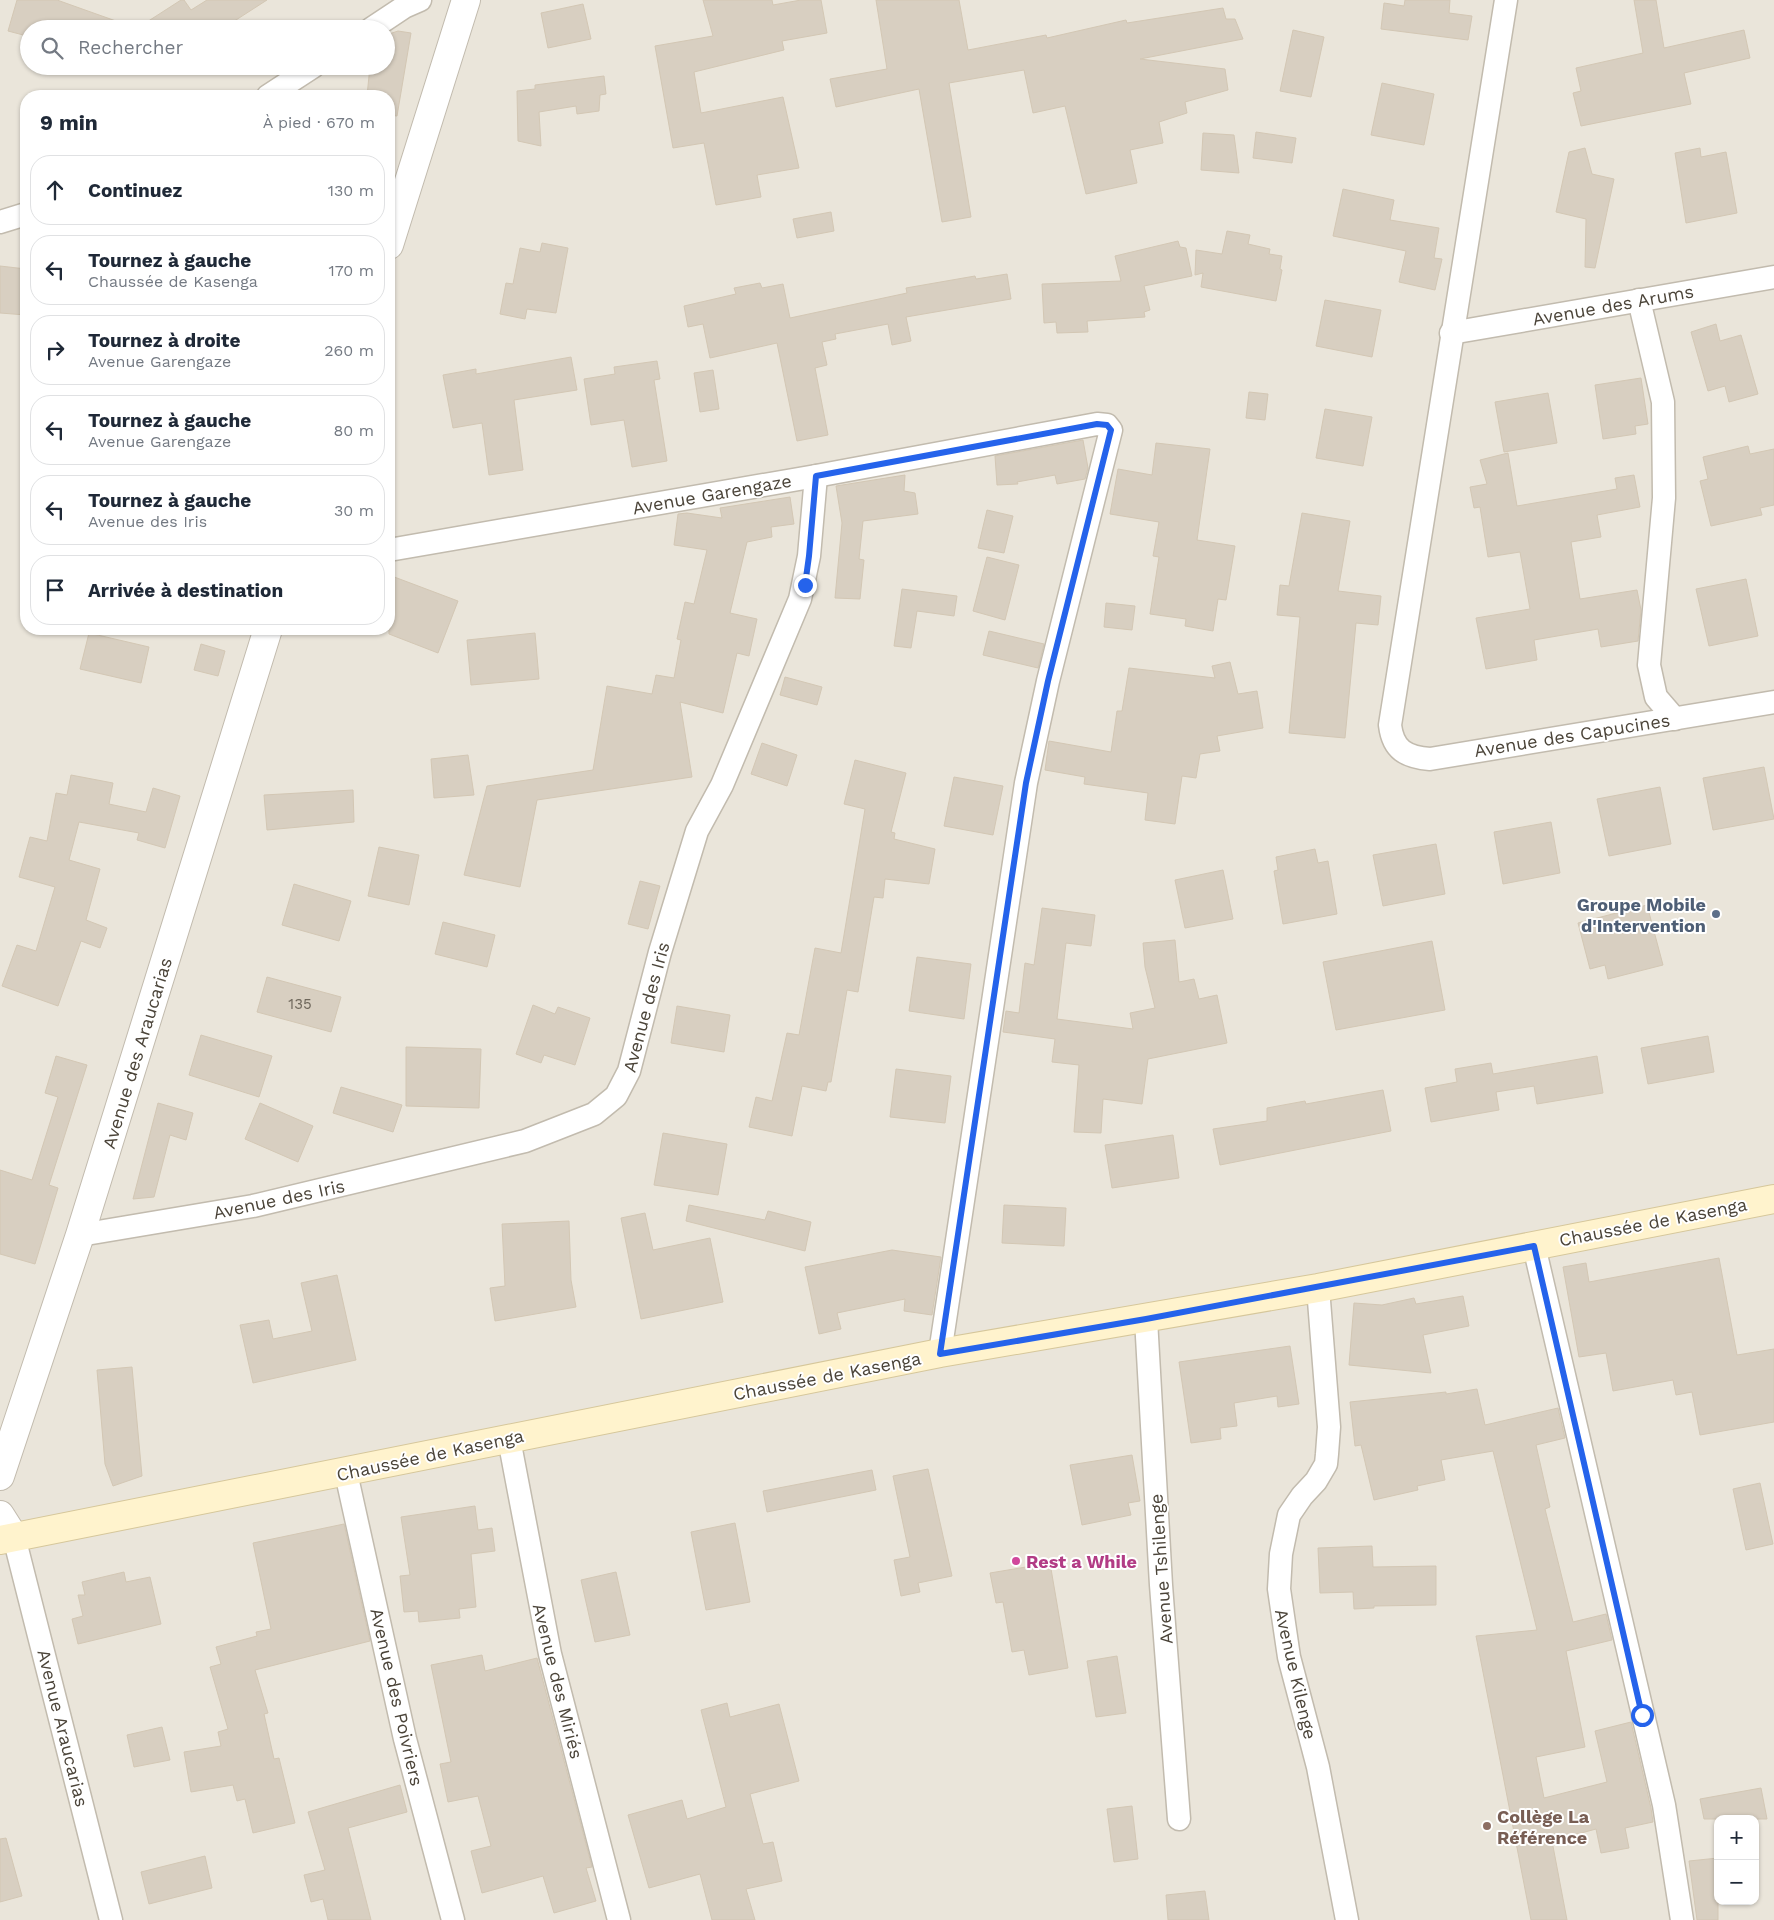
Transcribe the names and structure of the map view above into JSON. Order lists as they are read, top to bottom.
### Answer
{
  "streets": {
    "main road": ["Chaussée de Kasenga"],
    "street": [
      "Avenue des Arums",
      "Avenue Garengaze",
      "Avenue des Capucines",
      "Avenue des Iris",
      "Avenue des Araucarias",
      "Avenue Tshilenge",
      "Avenue Kilenge",
      "Avenue des Miriés",
      "Avenue des Poivriers",
      "Avenue Araucarias"
    ]
  },
  "crossings": [
    ["Avenue des Arums", "Avenue des Capucines"],
    ["Avenue Garengaze", "Avenue des Iris"],
    ["Avenue Garengaze", "Chaussée de Kasenga"],
    ["Avenue des Iris", "Avenue des Araucarias"],
    ["Chaussée de Kasenga", "Avenue Tshilenge"],
    ["Chaussée de Kasenga", "Avenue Kilenge"],
    ["Chaussée de Kasenga", "Avenue des Miriés"],
    ["Chaussée de Kasenga", "Avenue des Poivriers"],
    ["Chaussée de Kasenga", "Avenue Araucarias"]
  ],
  "places": ["Groupe Mobile d'Intervention", "Rest a While", "Collège La Référence"],
  "house_numbers": ["135"],
  "page": {
    "search": "Rechercher",
    "heading": ["9 min", "À pied · 670 m"],
    "list": [
      ["Continuez", "130 m"],
      ["Tournez à gauche", "Chaussée de Kasenga", "170 m"],
      ["Tournez à droite", "Avenue Garengaze", "260 m"],
      ["Tournez à gauche", "Avenue Garengaze", "80 m"],
      ["Tournez à gauche", "Avenue des Iris", "30 m"],
      "Arrivée à destination"
    ],
    "map_buttons": ["+", "−"]
  }
}
